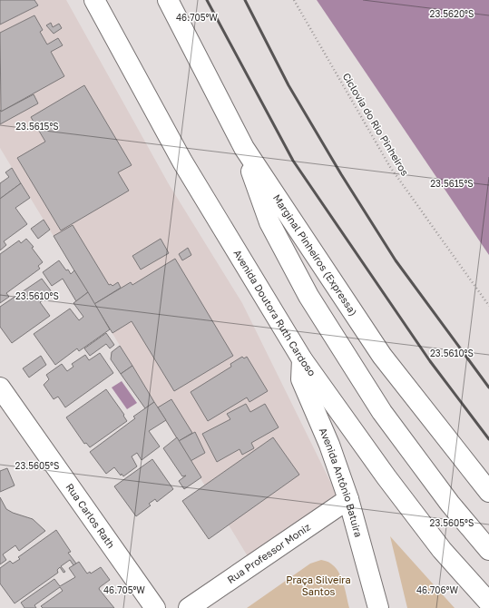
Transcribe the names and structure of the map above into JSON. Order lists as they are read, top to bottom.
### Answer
{
  "streets": {
    "main road": [
      "Marginal Pinheiros (Expressa)",
      "Avenida Doutora Ruth Cardoso",
      "Avenida Antônio Batuira",
      "Rua Carlos Rath",
      "Rua Professor Moniz"
    ],
    "path": ["Ciclovia do Rio Pinheiros"]
  },
  "crossings": [
    ["Avenida Doutora Ruth Cardoso", "Avenida Antônio Batuira"],
    ["Avenida Antônio Batuira", "Rua Professor Moniz"]
  ],
  "parks": ["Praça Silveira Santos"],
  "coordinates": [
    "23.5620°S",
    "46.705°W",
    "23.5615°S",
    "23.5610°S",
    "23.5605°S",
    "46.706°W"
  ]
}
